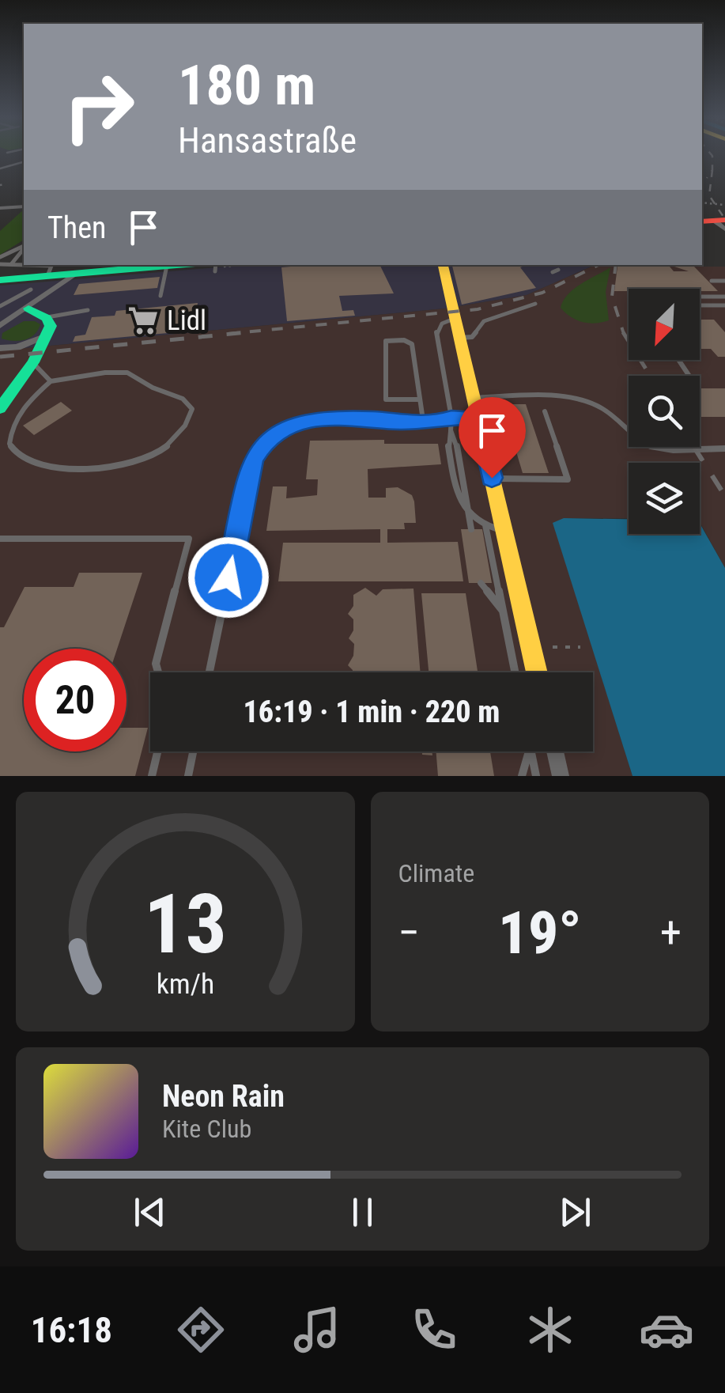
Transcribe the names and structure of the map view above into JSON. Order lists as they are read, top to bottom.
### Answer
{
  "places": {
    "supermarket": ["Lidl"]
  },
  "north": "bottom left",
  "page": {
    "turn": ["180 m", "Hansastraße"],
    "then": "Then",
    "limit": "20",
    "trip": "16:19 · 1 min · 220 m",
    "tile": "Climate",
    "heat": ["−", "19°", "+"],
    "song": ["Neon Rain", "Kite Club"],
    "tabs": "16:18",
    "gauge": ["13", "km/h"]
  }
}
